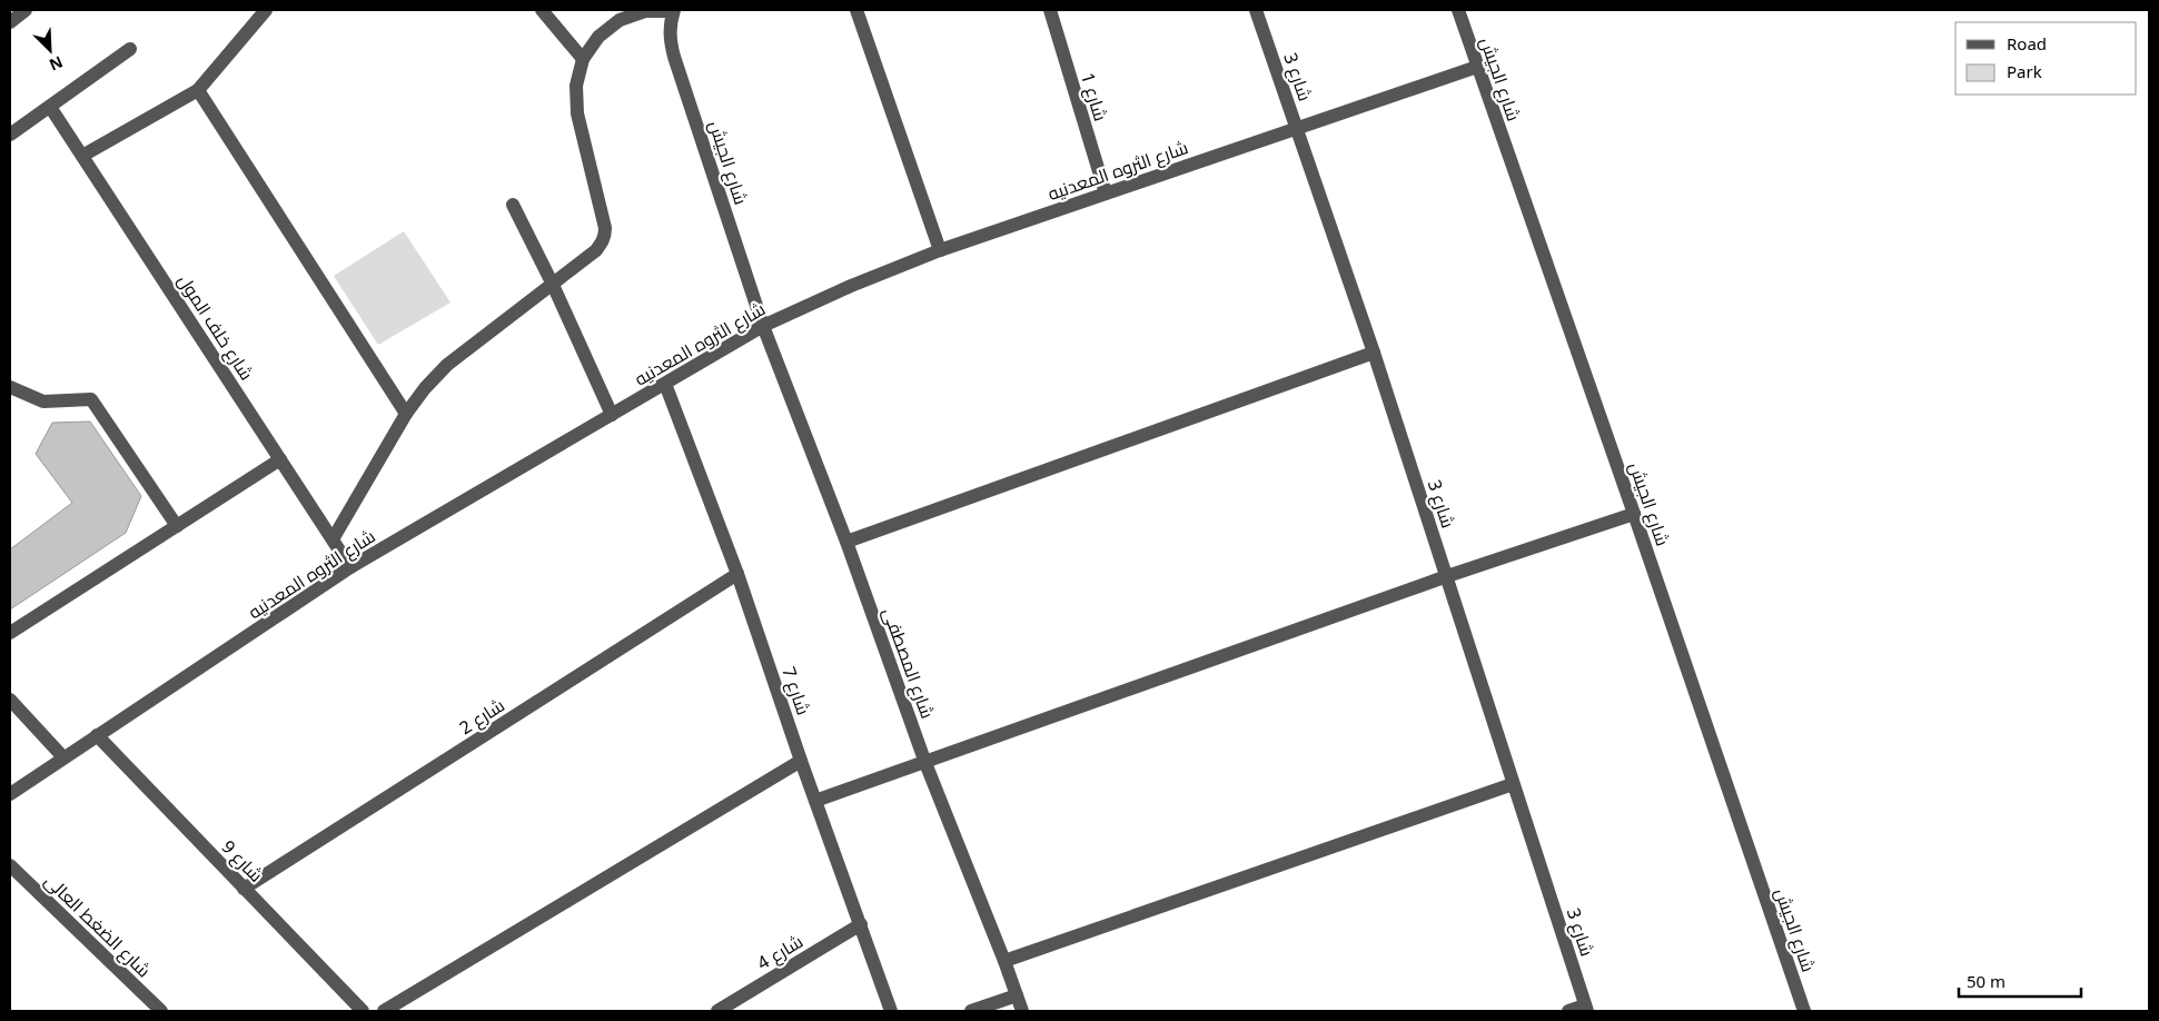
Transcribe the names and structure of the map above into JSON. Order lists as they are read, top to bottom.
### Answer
{
  "streets": {
    "street": [
      "شارع 3",
      "شارع الجيش",
      "شارع 1",
      "شارع الثروه المعدنيه",
      "شارع خلف المول",
      "شارع المصطفى",
      "شارع 7",
      "شارع 2",
      "شارع 9",
      "شارع الضغط العالى",
      "شارع 4"
    ]
  },
  "crossings": [
    ["شارع 3", "شارع الثروه المعدنيه"],
    ["شارع الجيش", "شارع الثروه المعدنيه"],
    ["شارع الجيش", "شارع المصطفى"],
    ["شارع 1", "شارع الثروه المعدنيه"],
    ["شارع الثروه المعدنيه", "شارع خلف المول"],
    ["شارع الثروه المعدنيه", "شارع المصطفى"],
    ["شارع الثروه المعدنيه", "شارع 7"],
    ["شارع الثروه المعدنيه", "شارع 9"],
    ["شارع 7", "شارع 2"],
    ["شارع 7", "شارع 4"],
    ["شارع 2", "شارع 9"]
  ],
  "legend": ["Road", "Park"],
  "scale_bar": "50 m",
  "north": "bottom right"
}
